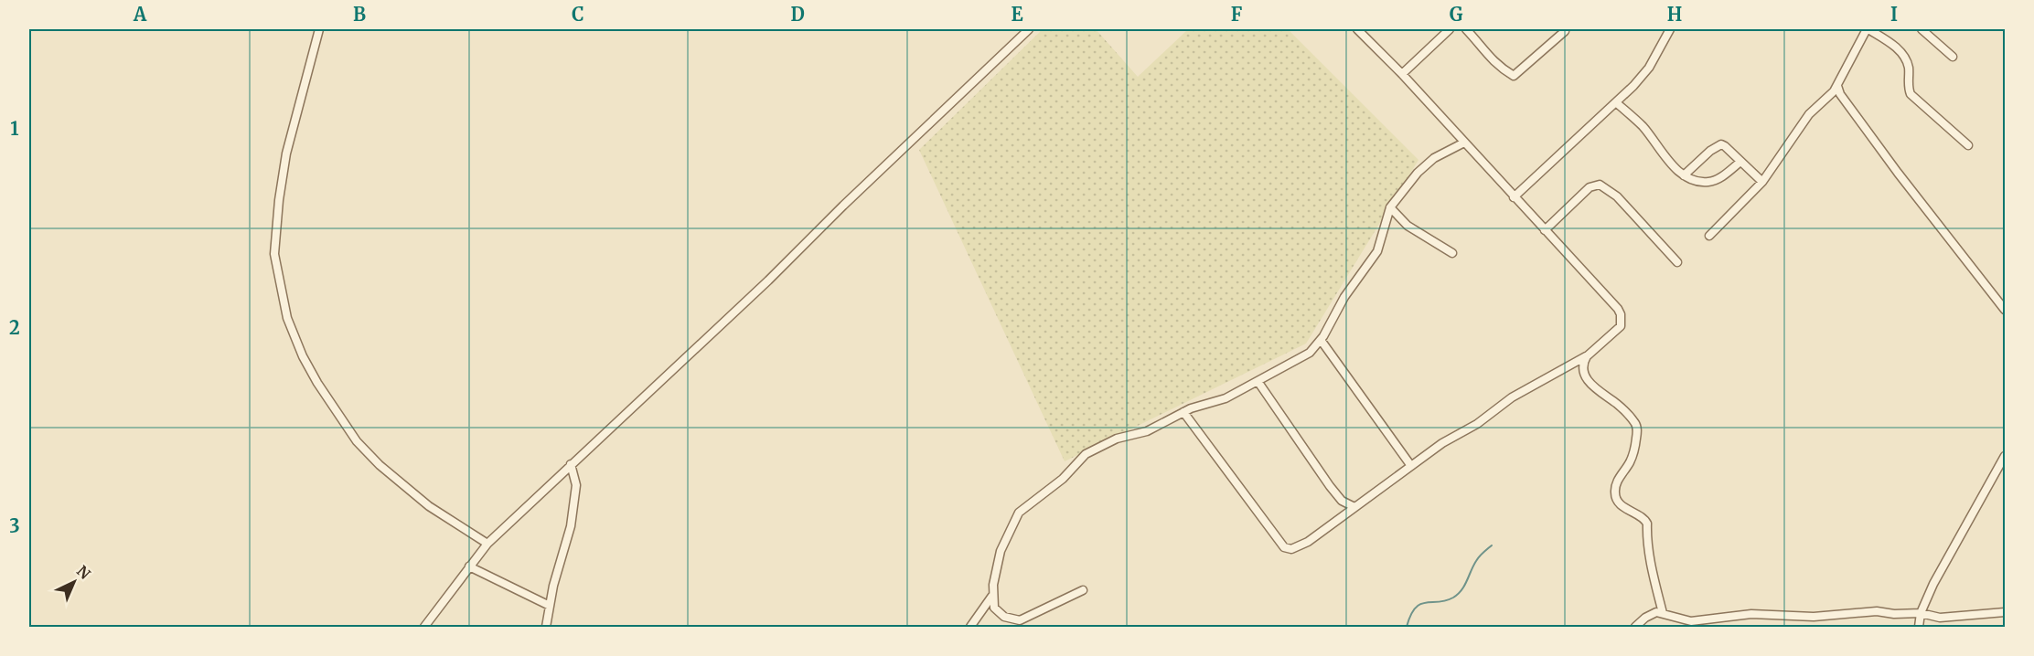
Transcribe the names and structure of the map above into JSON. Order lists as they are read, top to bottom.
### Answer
{
  "north": "top right",
  "grid": {
    "columns": [
      "A",
      "B",
      "C",
      "D",
      "E",
      "F",
      "G",
      "H",
      "I"
    ],
    "rows": ["1", "2", "3"]
  }
}
